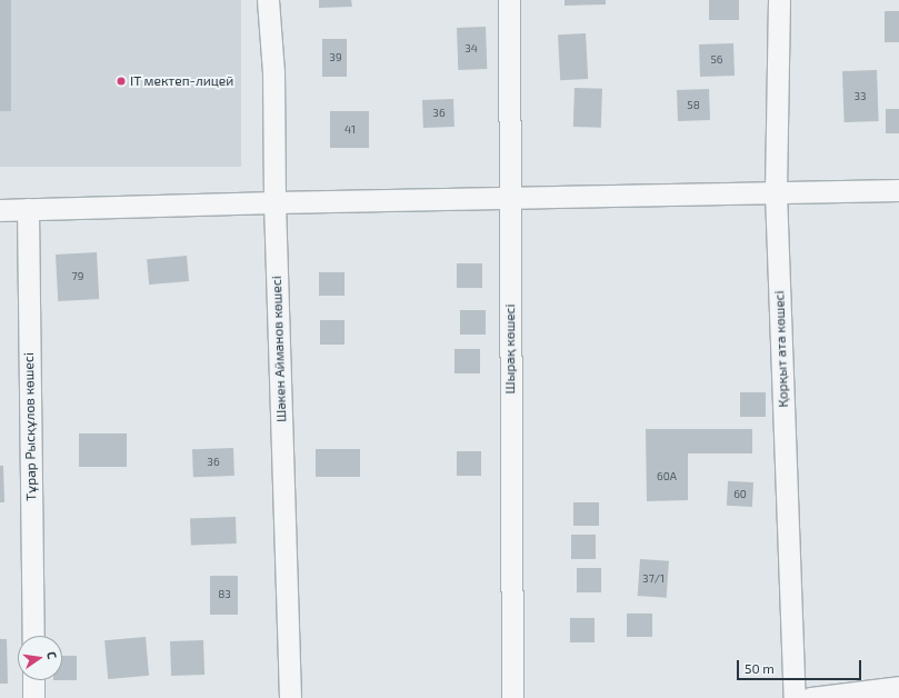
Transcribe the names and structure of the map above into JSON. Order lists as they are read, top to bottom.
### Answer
{
  "streets": {
    "street": [
      "Шәкен Айманов көшесі",
      "Шырақ көшесі",
      "Қорқыт ата көшесі",
      "Тұрар Рысқұлов көшесі"
    ]
  },
  "places": ["IT мектеп-лицей"],
  "house_numbers": [
    "34",
    "39",
    "56",
    "33",
    "58",
    "36",
    "41",
    "79",
    "36",
    "60А",
    "60",
    "37/1",
    "83"
  ],
  "scale_bar": "50 m",
  "north": "right"
}
